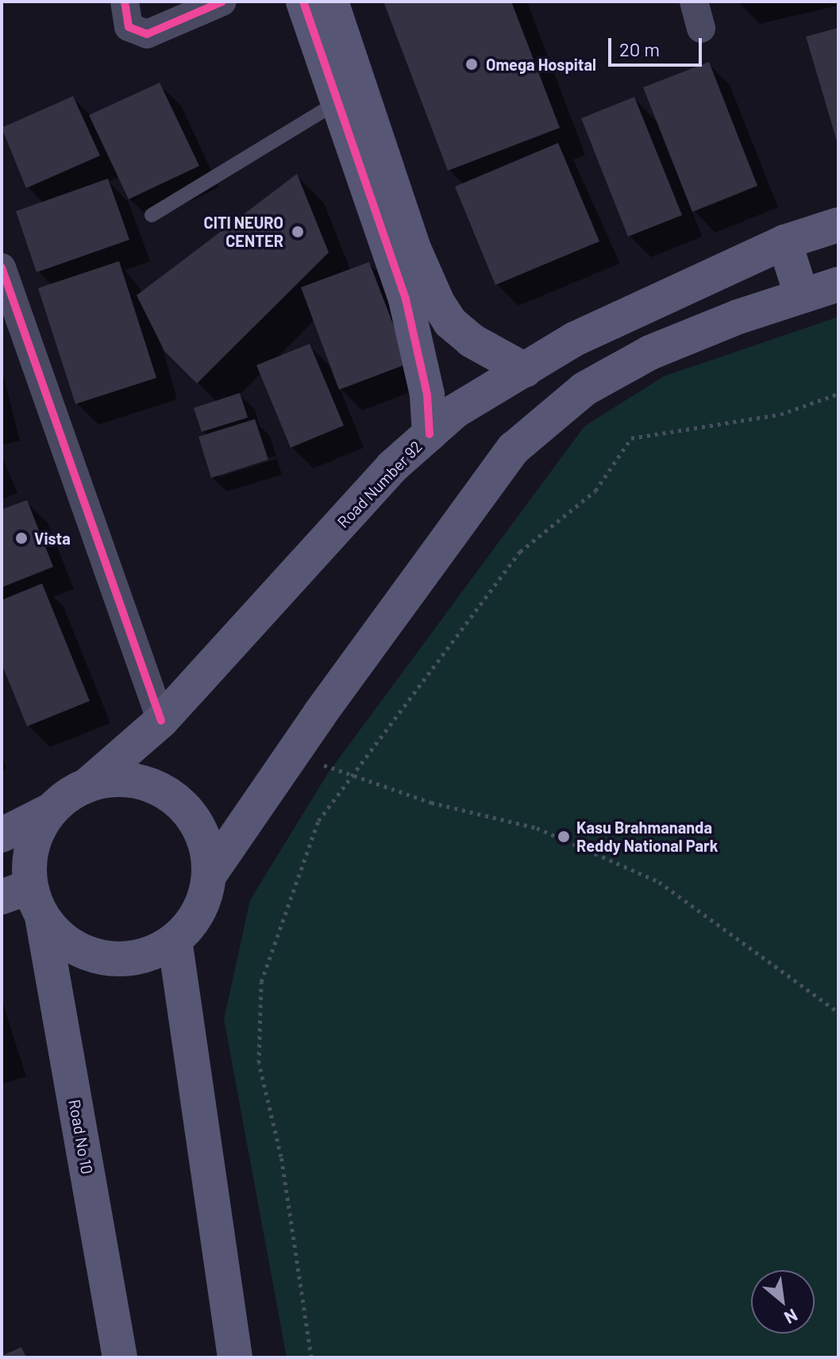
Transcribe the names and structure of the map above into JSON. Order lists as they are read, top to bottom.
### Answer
{
  "streets": {
    "main road": ["Road Number 92", "Road No 10"]
  },
  "crossings": [
    ["Road Number 92", "Road No 10"]
  ],
  "places": [
    "Omega Hospital",
    "CITI NEURO CENTER",
    "Vista",
    "Kasu Brahmananda Reddy National Park"
  ],
  "scale_bar": "20 m",
  "north": "bottom right"
}
